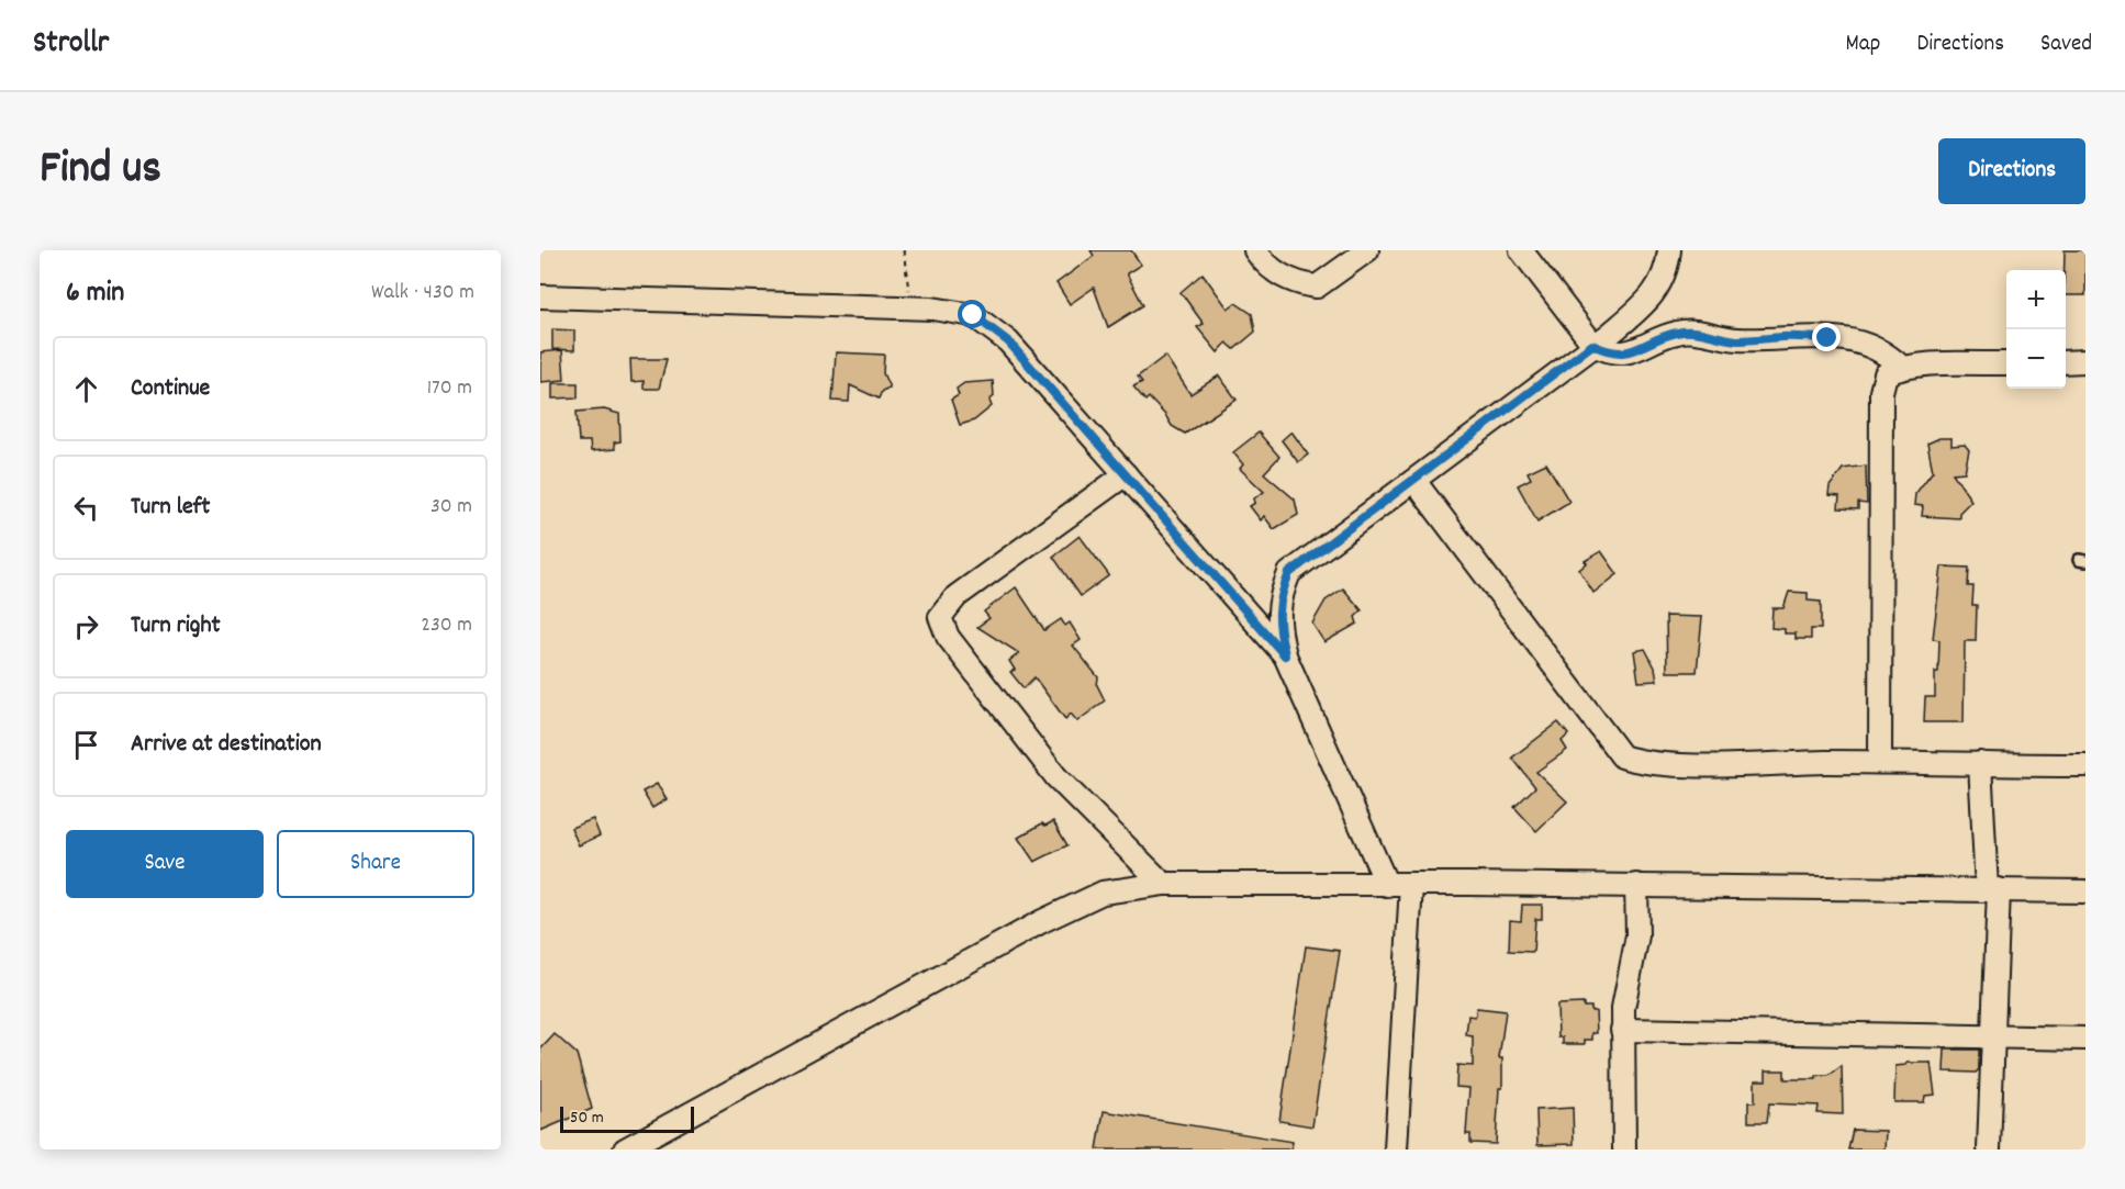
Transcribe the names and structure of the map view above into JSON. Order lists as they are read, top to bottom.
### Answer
{
  "scale_bar": "50 m",
  "page": {
    "header": "Strollr",
    "nav": ["Map", "Directions", "Saved"],
    "title": "Find us",
    "buttons": [
      "Directions",
      ["Save", "Share"]
    ],
    "heading": ["6 min", "Walk · 430 m"],
    "map_buttons": ["+", "−"],
    "list": [
      ["Continue", "170 m"],
      ["Turn left", "30 m"],
      ["Turn right", "230 m"],
      "Arrive at destination"
    ],
    "scale": "50 m"
  }
}
